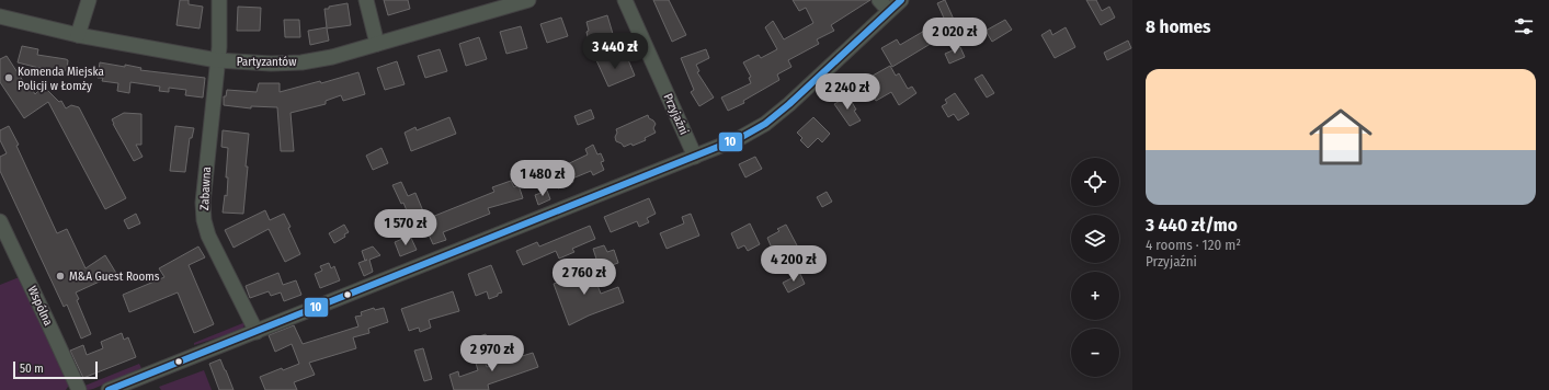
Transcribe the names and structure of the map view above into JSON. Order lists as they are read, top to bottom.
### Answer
{
  "streets": {
    "street": [
      "Partyzantów",
      "Przyjaźni",
      "Zabawna",
      "Wspólna"
    ]
  },
  "crossings": [
    ["Partyzantów", "Zabawna"]
  ],
  "places": ["Komenda Miejska Policji w Łomży", "M&A Guest Rooms"],
  "lines": ["transit line 10"],
  "scale_bar": "50 m",
  "page": {
    "heading": "8 homes",
    "price": [
      "2 020 zł",
      "3 440 zł",
      "2 240 zł",
      "1 480 zł",
      "1 570 zł",
      "4 200 zł",
      "2 760 zł",
      "2 970 zł"
    ],
    "list": [
      {
        "name": "3 440 zł/mo",
        "note": "4 rooms · 120 m² · Przyjaźni"
      }
    ],
    "map_buttons": ["+", "−"],
    "scale": "50 m"
  }
}
